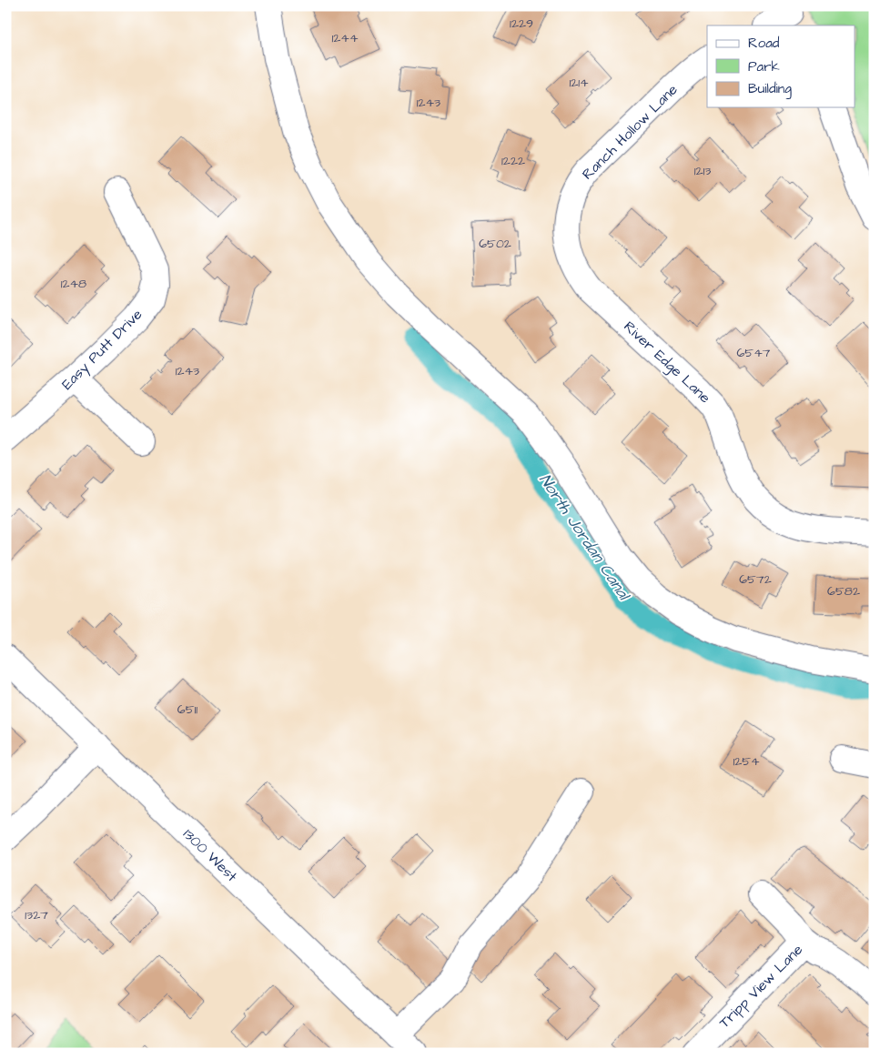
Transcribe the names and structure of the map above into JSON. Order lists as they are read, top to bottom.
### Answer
{
  "streets": {
    "street": [
      "Ranch Hollow Lane",
      "Easy Putt Drive",
      "River Edge Lane",
      "1300 West",
      "Tripp View Lane"
    ]
  },
  "crossings": [
    ["Ranch Hollow Lane", "River Edge Lane"]
  ],
  "water": ["North Jordan Canal"],
  "house_numbers": [
    "1229",
    "1244",
    "1214",
    "1243",
    "1222",
    "1213",
    "6502",
    "1248",
    "6547",
    "1243",
    "6572",
    "6582",
    "6511",
    "1254",
    "1327"
  ],
  "legend": ["Road", "Park", "Building"]
}
